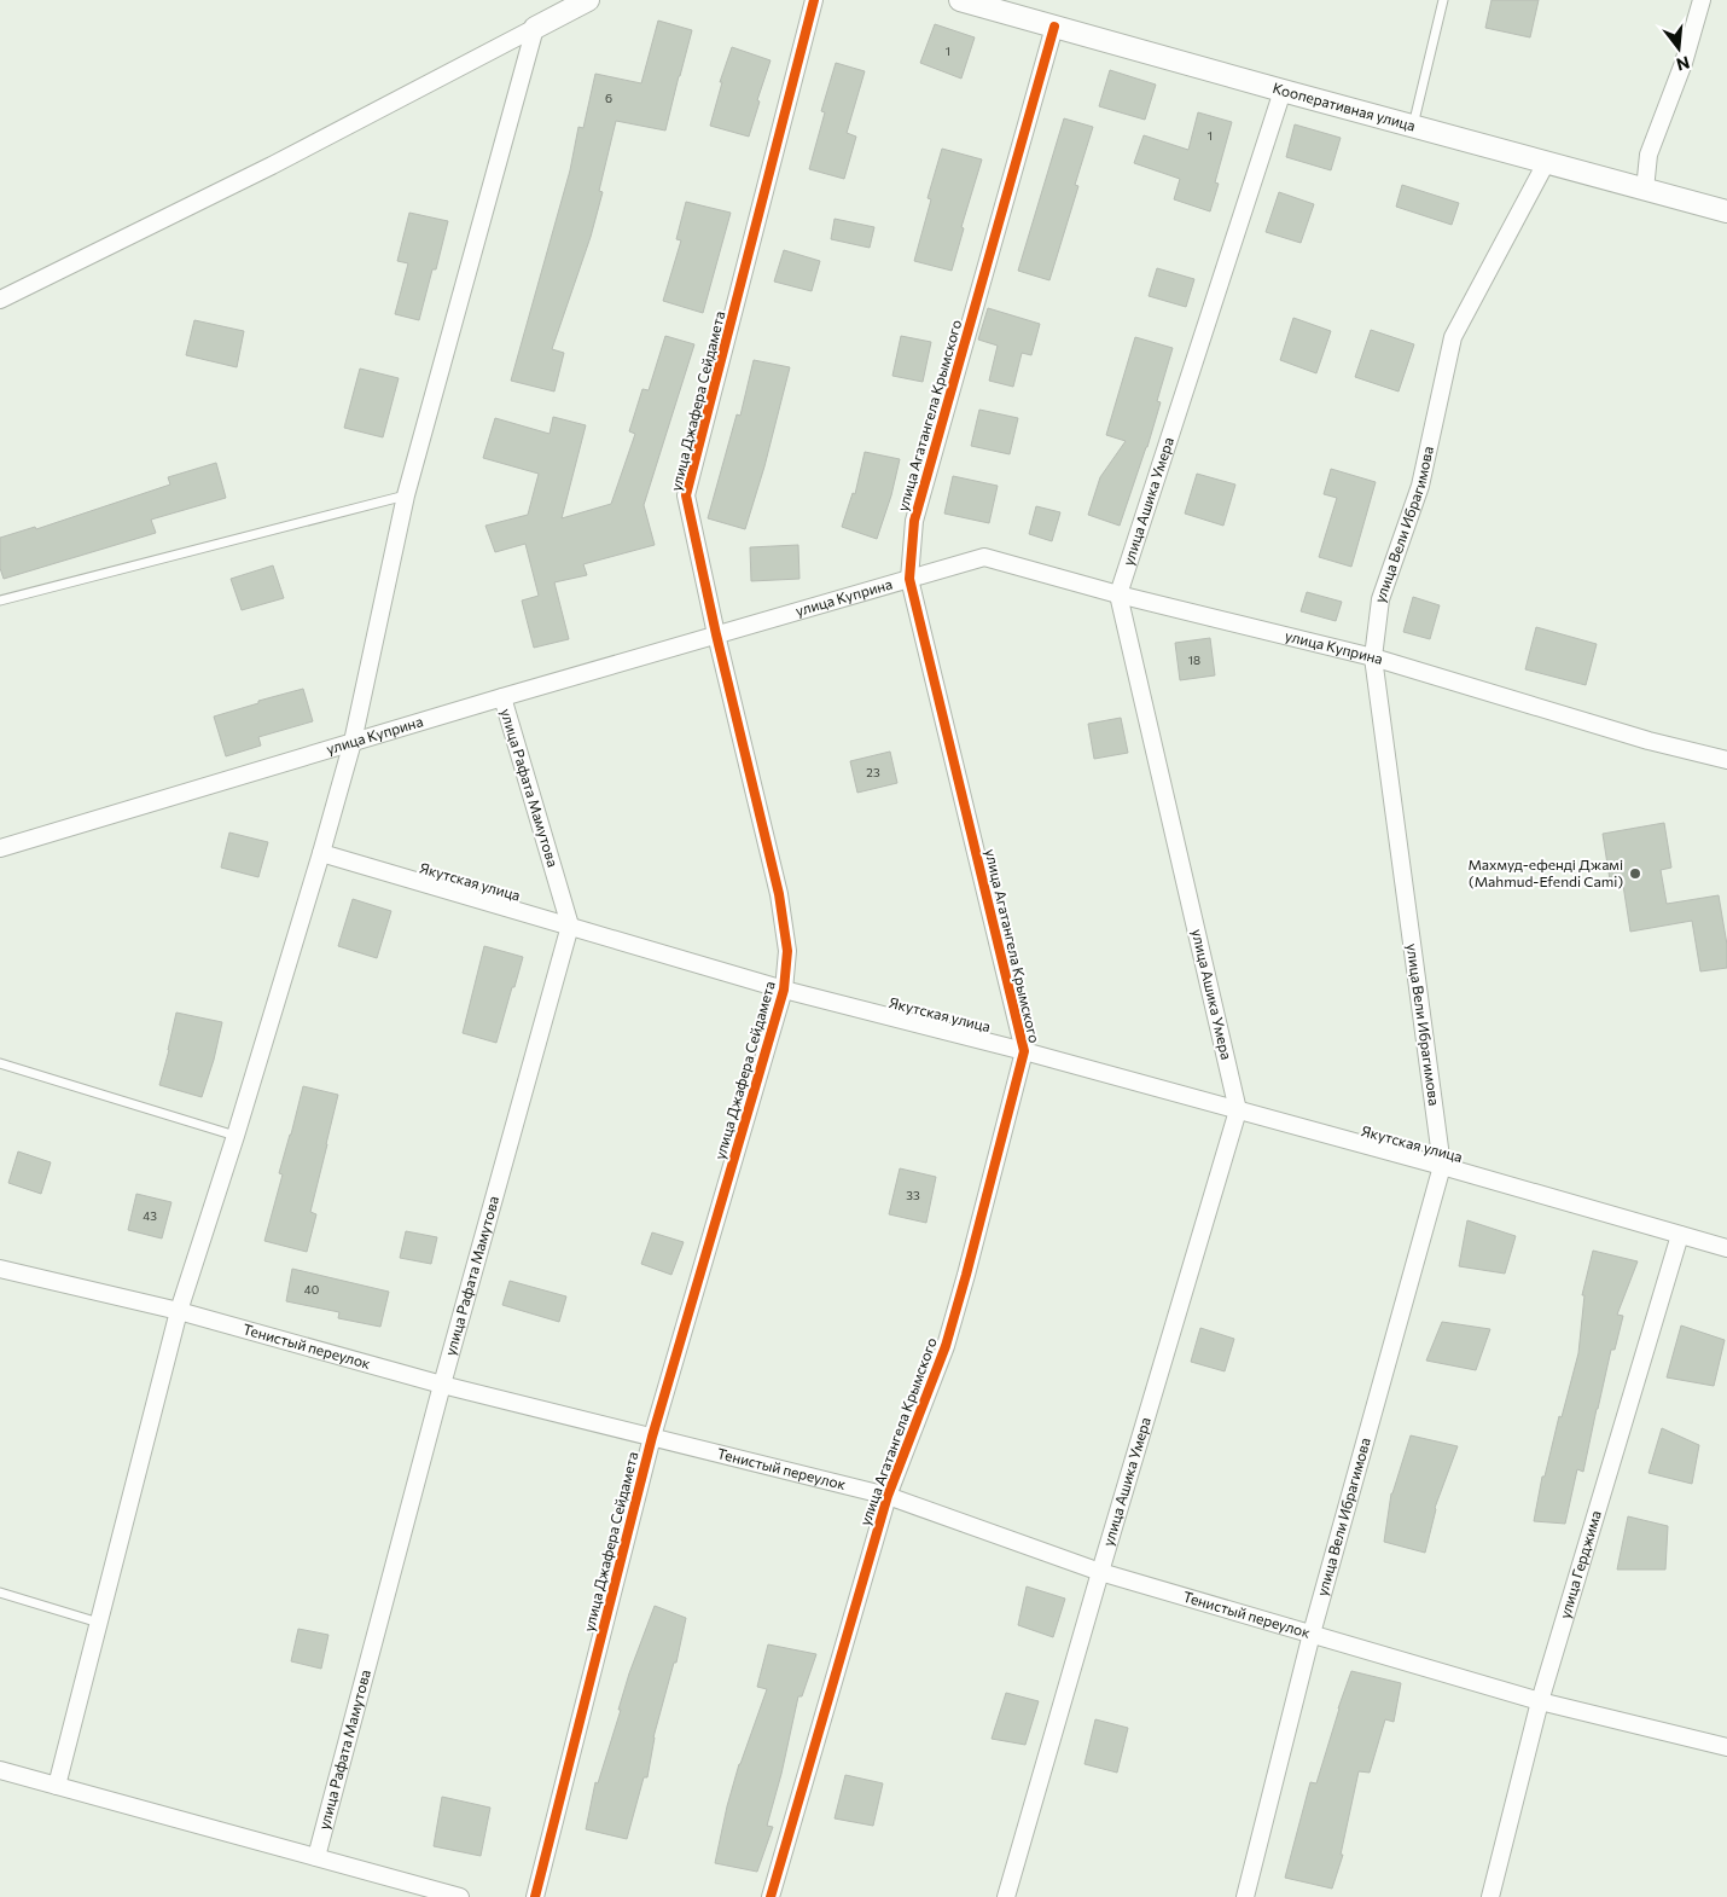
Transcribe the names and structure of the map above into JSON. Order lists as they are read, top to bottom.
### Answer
{
  "streets": {
    "street": [
      "Кооперативная улица",
      "улица Джафера Сейдамета",
      "улица Агатангела Крымского",
      "улица Ашика Умера",
      "улица Вели Ибрагимова",
      "улица Куприна",
      "улица Рафата Мамутова",
      "Якутская улица",
      "Тенистый переулок",
      "улица Герджима"
    ]
  },
  "crossings": [
    ["Кооперативная улица", "улица Агатангела Крымского"],
    ["Кооперативная улица", "улица Ашика Умера"],
    ["Кооперативная улица", "улица Вели Ибрагимова"],
    ["улица Джафера Сейдамета", "улица Куприна"],
    ["улица Джафера Сейдамета", "Якутская улица"],
    ["улица Джафера Сейдамета", "Тенистый переулок"],
    ["улица Агатангела Крымского", "улица Куприна"],
    ["улица Агатангела Крымского", "Якутская улица"],
    ["улица Агатангела Крымского", "Тенистый переулок"],
    ["улица Ашика Умера", "улица Куприна"],
    ["улица Ашика Умера", "Якутская улица"],
    ["улица Ашика Умера", "Тенистый переулок"],
    ["улица Вели Ибрагимова", "улица Куприна"],
    ["улица Вели Ибрагимова", "Якутская улица"],
    ["улица Вели Ибрагимова", "Тенистый переулок"],
    ["улица Куприна", "улица Рафата Мамутова"],
    ["улица Рафата Мамутова", "Якутская улица"],
    ["улица Рафата Мамутова", "Тенистый переулок"],
    ["Якутская улица", "улица Герджима"],
    ["Тенистый переулок", "улица Герджима"]
  ],
  "places": ["Махмуд-ефенді Джамі (Mahmud-Efendi Cami)"],
  "house_numbers": [
    "1",
    "6",
    "1",
    "18",
    "23",
    "33",
    "43",
    "40"
  ],
  "north": "bottom"
}
